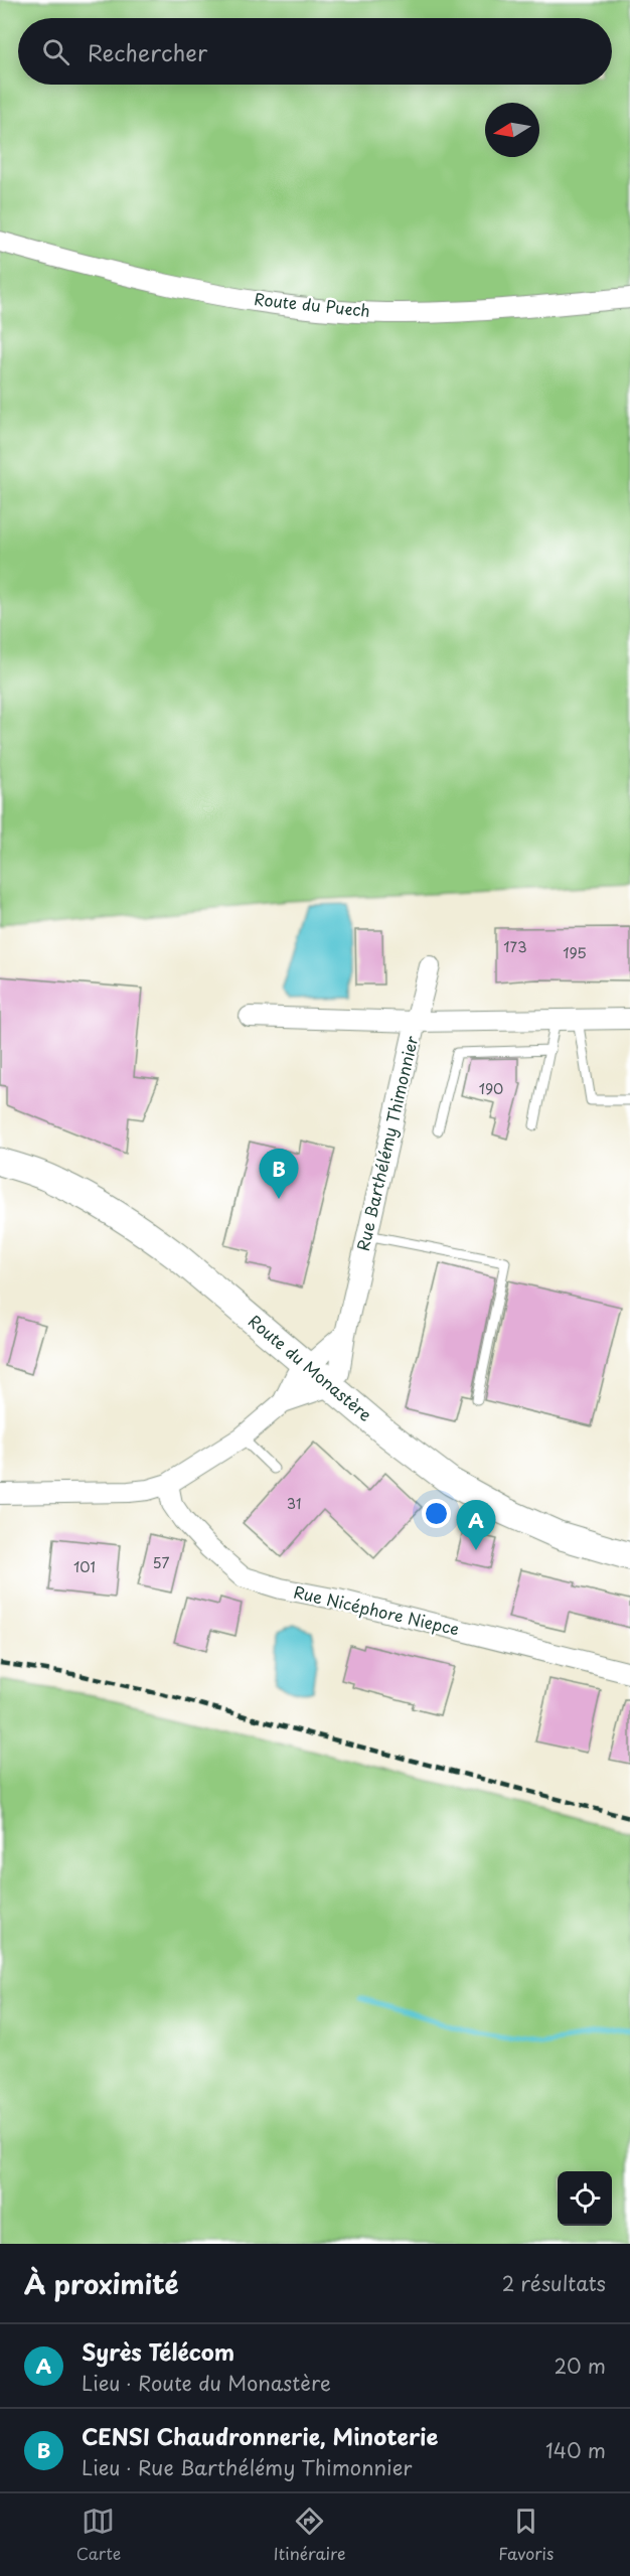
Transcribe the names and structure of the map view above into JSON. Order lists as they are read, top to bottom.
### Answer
{
  "streets": {
    "street": [
      "Route du Puech",
      "Rue Barthélémy Thimonnier",
      "Route du Monastère",
      "Rue Nicéphore Niepce"
    ]
  },
  "crossings": [
    ["Rue Barthélémy Thimonnier", "Route du Monastère"]
  ],
  "house_numbers": [
    "173",
    "195",
    "190",
    "31",
    "57",
    "101"
  ],
  "north": "left",
  "page": {
    "search": "Rechercher",
    "pins": ["B", "A"],
    "heading": ["À proximité", "2 résultats"],
    "list": [
      {
        "mark": "A",
        "name": "Syrès Télécom",
        "note": "Lieu · Route du Monastère",
        "value": "20 m"
      },
      {
        "mark": "B",
        "name": "CENSI Chaudronnerie, Minoterie",
        "note": "Lieu · Rue Barthélémy Thimonnier",
        "value": "140 m"
      }
    ],
    "nav": ["Carte", "Itinéraire", "Favoris"]
  }
}
